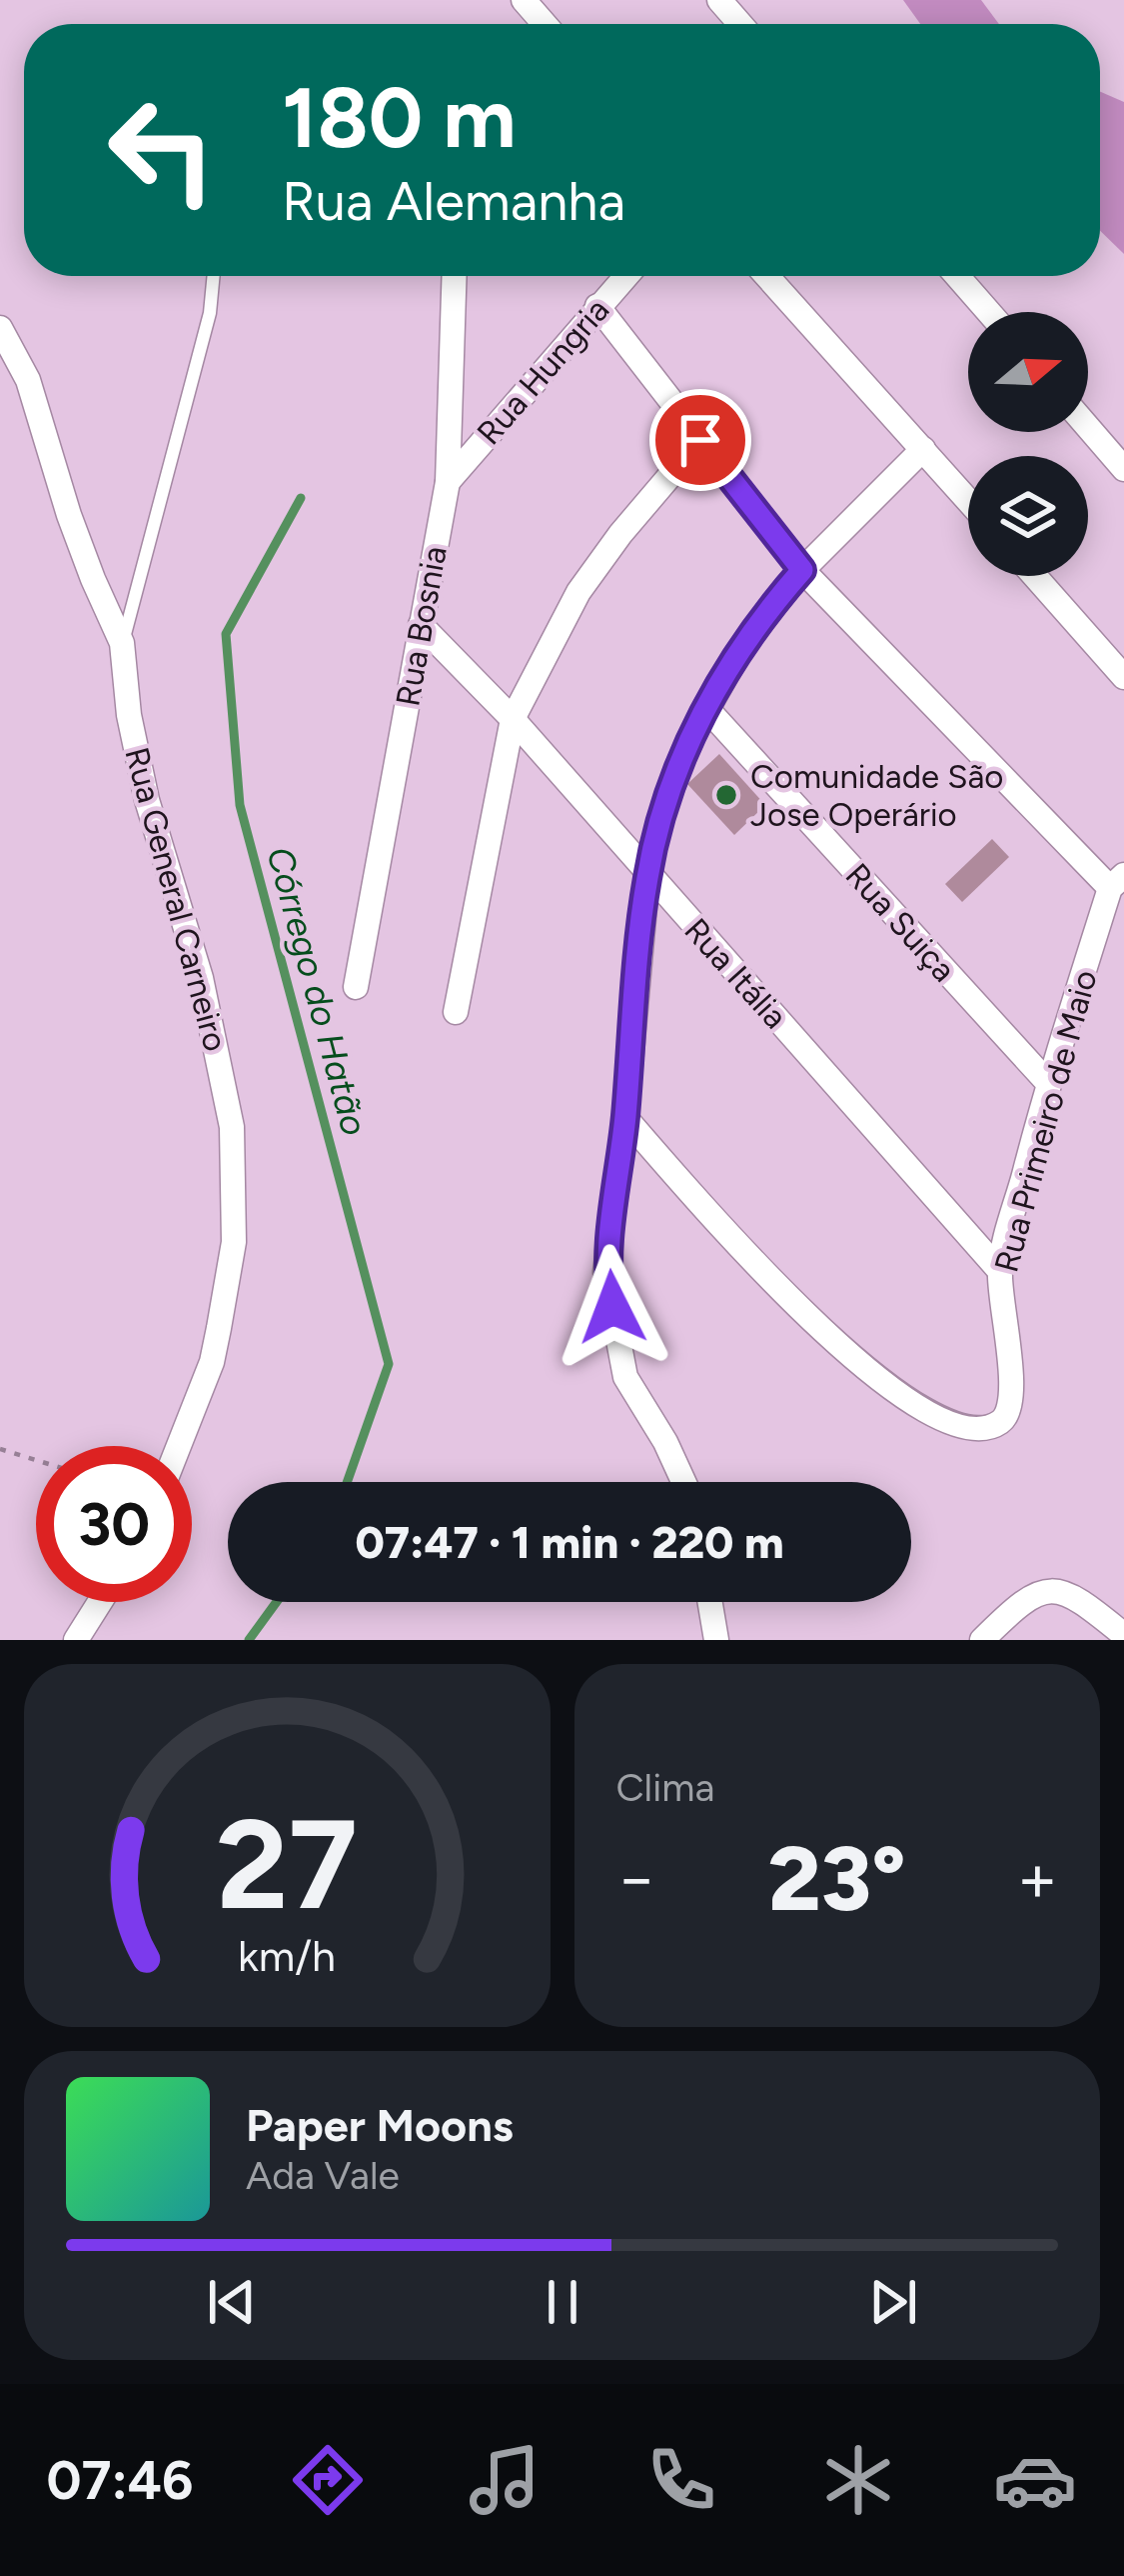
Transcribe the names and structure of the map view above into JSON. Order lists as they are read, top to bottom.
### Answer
{
  "streets": {
    "street": [
      "Rua Hungria",
      "Rua Bosnia",
      "Rua General Carneiro",
      "Rua Suiça",
      "Rua Itália",
      "Rua Primeiro de Maio"
    ]
  },
  "crossings": [
    ["Rua Hungria", "Rua Bosnia"],
    ["Rua Bosnia", "Rua Itália"],
    ["Rua Suiça", "Rua Primeiro de Maio"],
    ["Rua Itália", "Rua Primeiro de Maio"]
  ],
  "water": ["Córrego do Hatão"],
  "places": ["Comunidade São Jose Operário"],
  "north": "right",
  "page": {
    "turn": ["180 m", "Rua Alemanha"],
    "limit": "30",
    "trip": "07:47 · 1 min · 220 m",
    "tile": "Clima",
    "heat": ["−", "23°", "+"],
    "song": ["Paper Moons", "Ada Vale"],
    "tabs": "07:46",
    "gauge": ["27", "km/h"]
  }
}
